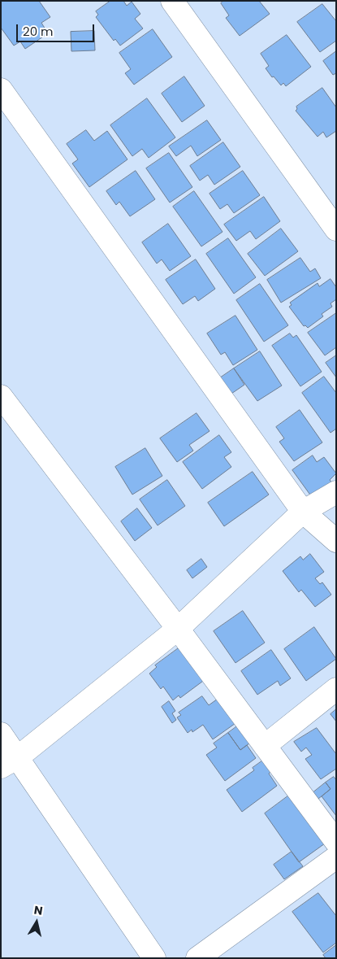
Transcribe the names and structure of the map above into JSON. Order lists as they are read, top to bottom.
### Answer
{
  "scale_bar": "20 m",
  "north": "top"
}
